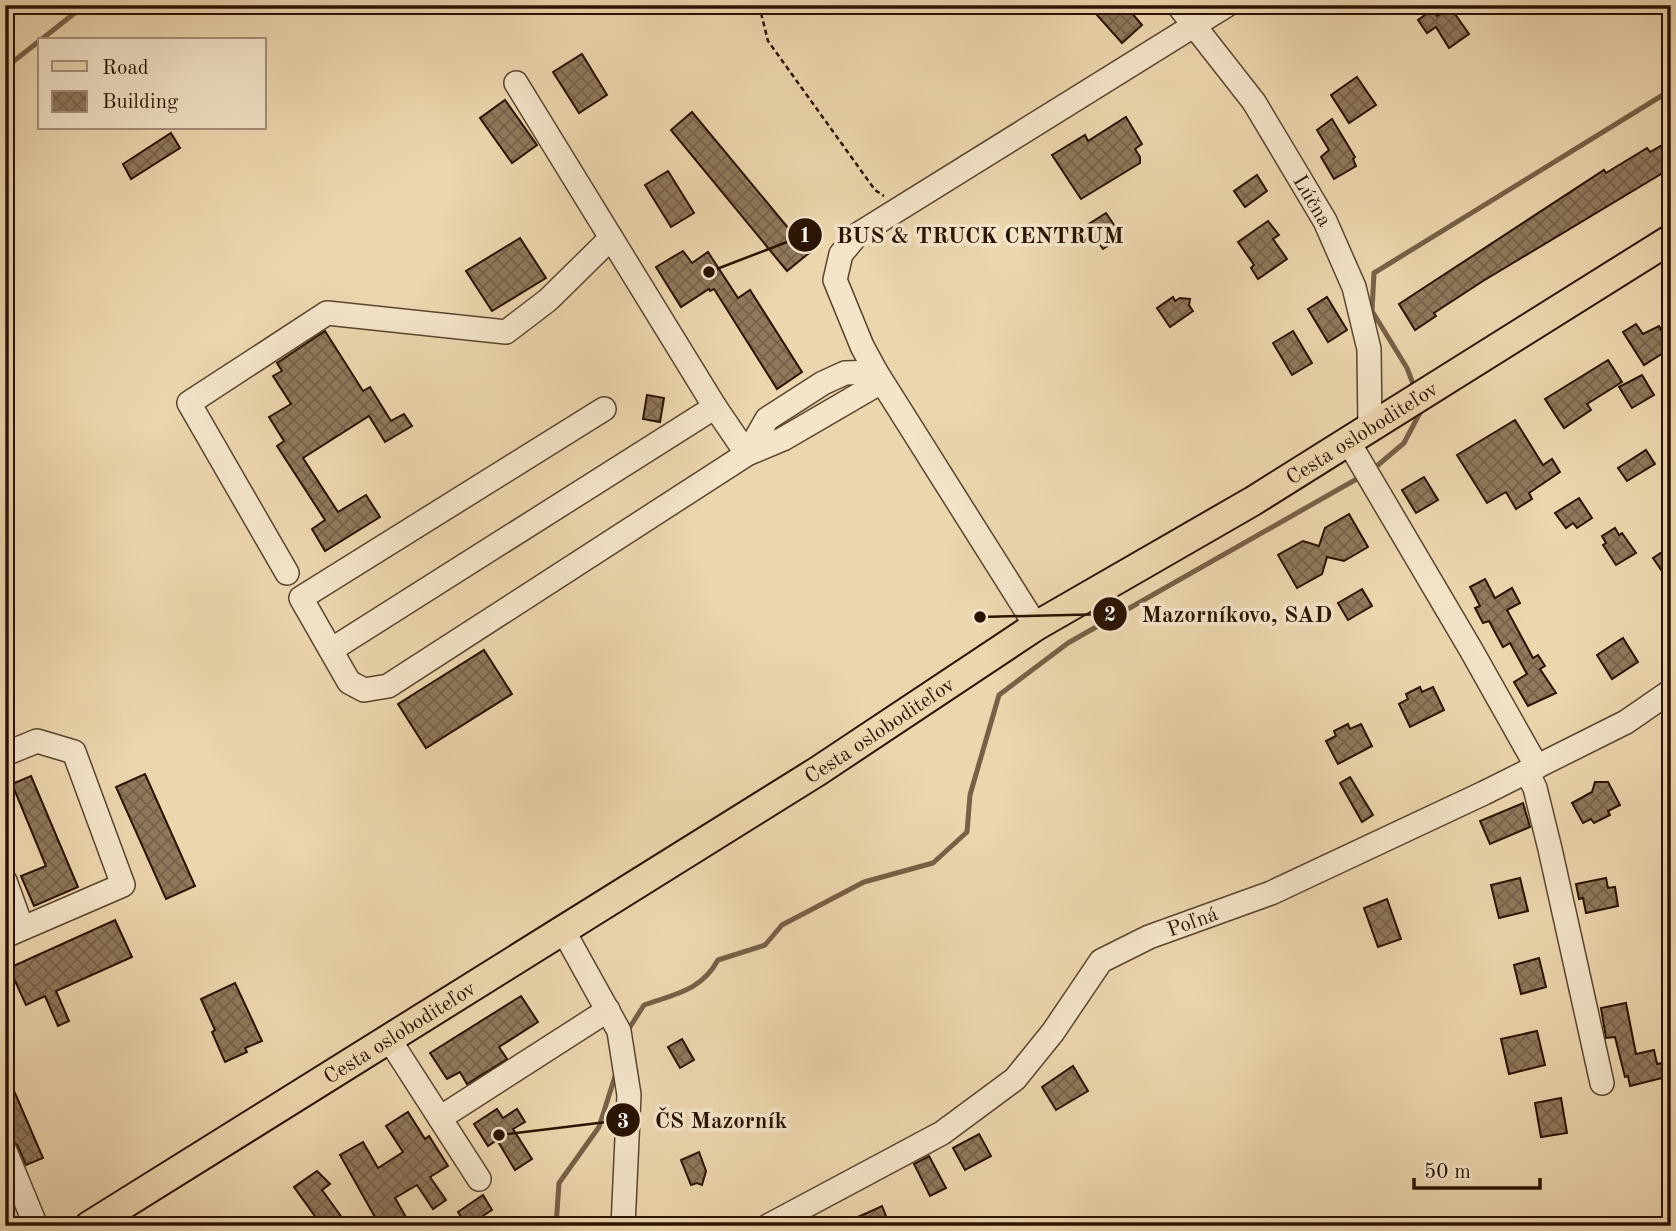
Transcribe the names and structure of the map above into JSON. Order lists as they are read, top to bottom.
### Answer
{
  "streets": {
    "main road": ["Cesta osloboditeľov"],
    "street": ["Lúčna", "Poľná"]
  },
  "crossings": [
    ["Lúčna", "Cesta osloboditeľov"]
  ],
  "places": ["BUS & TRUCK CENTRUM", "Mazorníkovo, SAD", "ČS Mazorník"],
  "legend": ["Road", "Building"],
  "scale_bar": "50 m"
}
